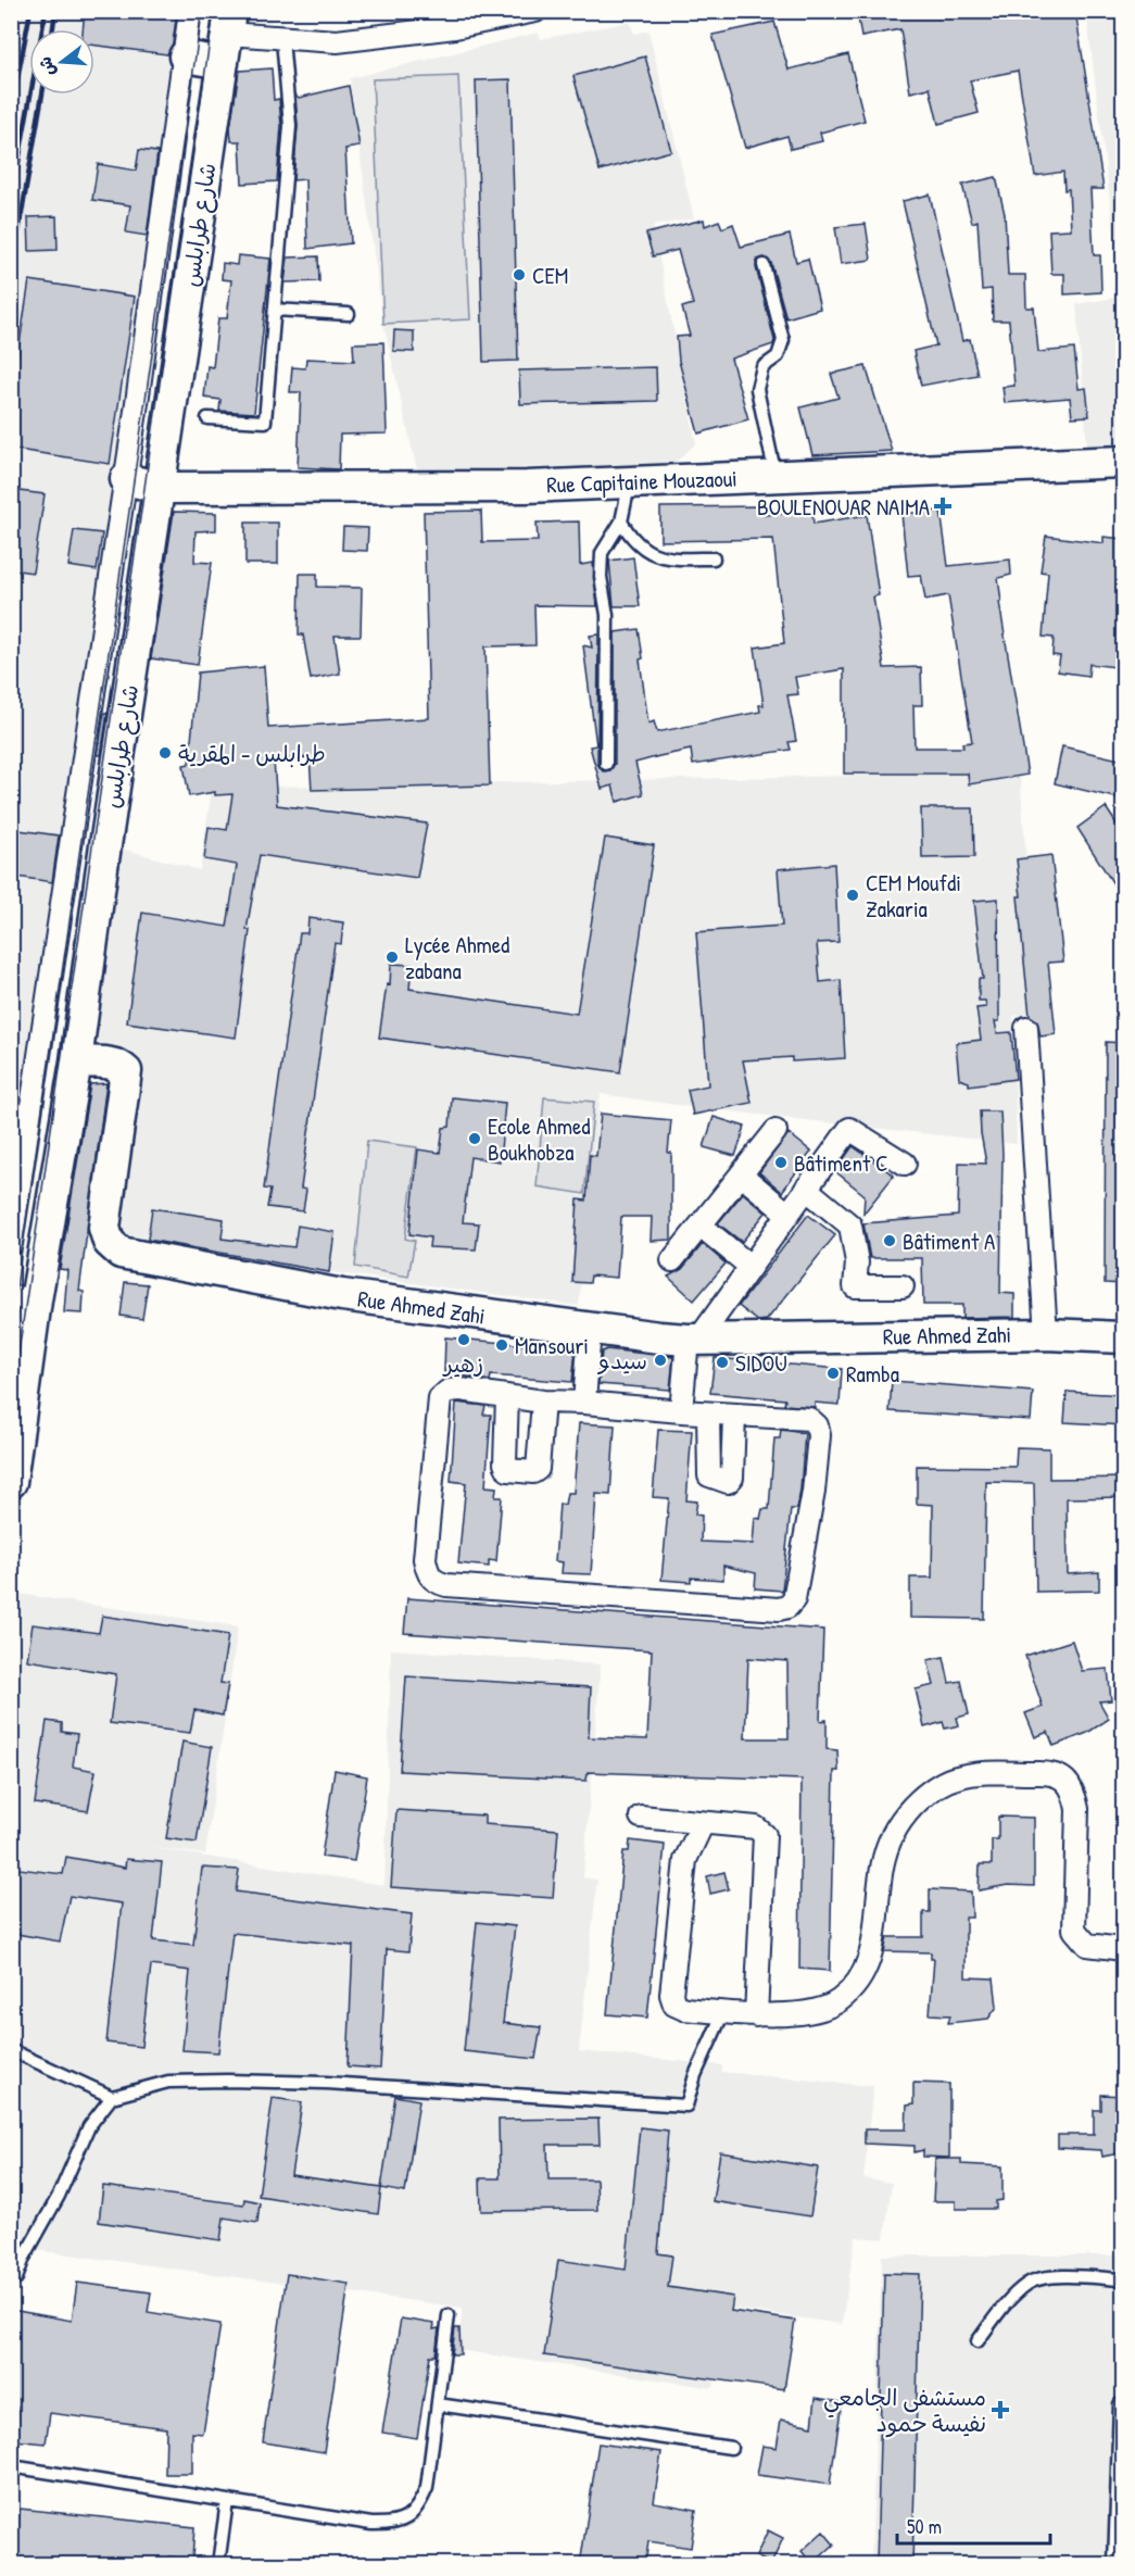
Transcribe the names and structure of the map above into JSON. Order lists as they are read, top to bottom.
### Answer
{
  "streets": {
    "main road": ["شارع طرابلس", "Rue Capitaine Mouzaoui", "Rue Ahmed Zahi"]
  },
  "crossings": [
    ["شارع طرابلس", "Rue Capitaine Mouzaoui"],
    ["شارع طرابلس", "Rue Ahmed Zahi"]
  ],
  "places": {
    "other": [
      "CEM",
      "طرابلس - المقرية",
      "CEM Moufdi Zakaria",
      "Lycée Ahmed zabana",
      "Ecole Ahmed Boukhobza",
      "Bâtiment C",
      "Bâtiment A",
      "زهير",
      "Mansouri",
      "سيدو",
      "SIDOU",
      "Ramba"
    ],
    "health": ["BOULENOUAR NAIMA", "مستشفى الجامعي نفيسة حمود"]
  },
  "scale_bar": "50 m",
  "north": "left"
}
